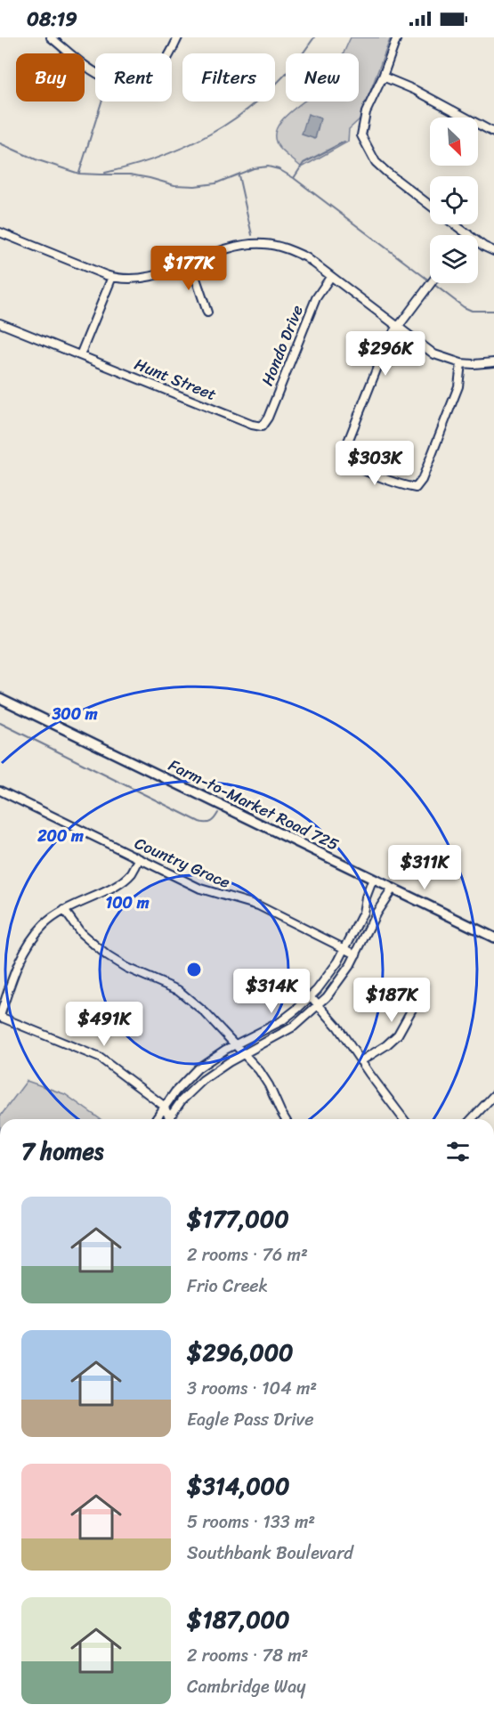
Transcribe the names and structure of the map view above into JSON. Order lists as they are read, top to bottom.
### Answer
{
  "streets": {
    "street": [
      "Hondo Drive",
      "Hunt Street",
      "Farm-to-Market Road 725",
      "Country Grace"
    ]
  },
  "crossings": [
    ["Hondo Drive", "Hunt Street"]
  ],
  "north": "bottom right",
  "page": {
    "status": "08:19",
    "chip": [
      "Buy",
      "Rent",
      "Filters",
      "New"
    ],
    "price": [
      "$177K",
      "$296K",
      "$303K",
      "$311K",
      "$314K",
      "$187K",
      "$491K"
    ],
    "heading": "7 homes",
    "list": [
      {
        "name": "$177,000",
        "note": "2 rooms · 76 m² · Frio Creek"
      },
      {
        "name": "$296,000",
        "note": "3 rooms · 104 m² · Eagle Pass Drive"
      },
      {
        "name": "$314,000",
        "note": "5 rooms · 133 m² · Southbank Boulevard"
      },
      {
        "name": "$187,000",
        "note": "2 rooms · 78 m² · Cambridge Way"
      }
    ]
  },
  "rings": ["300 m", "200 m", "100 m"]
}
